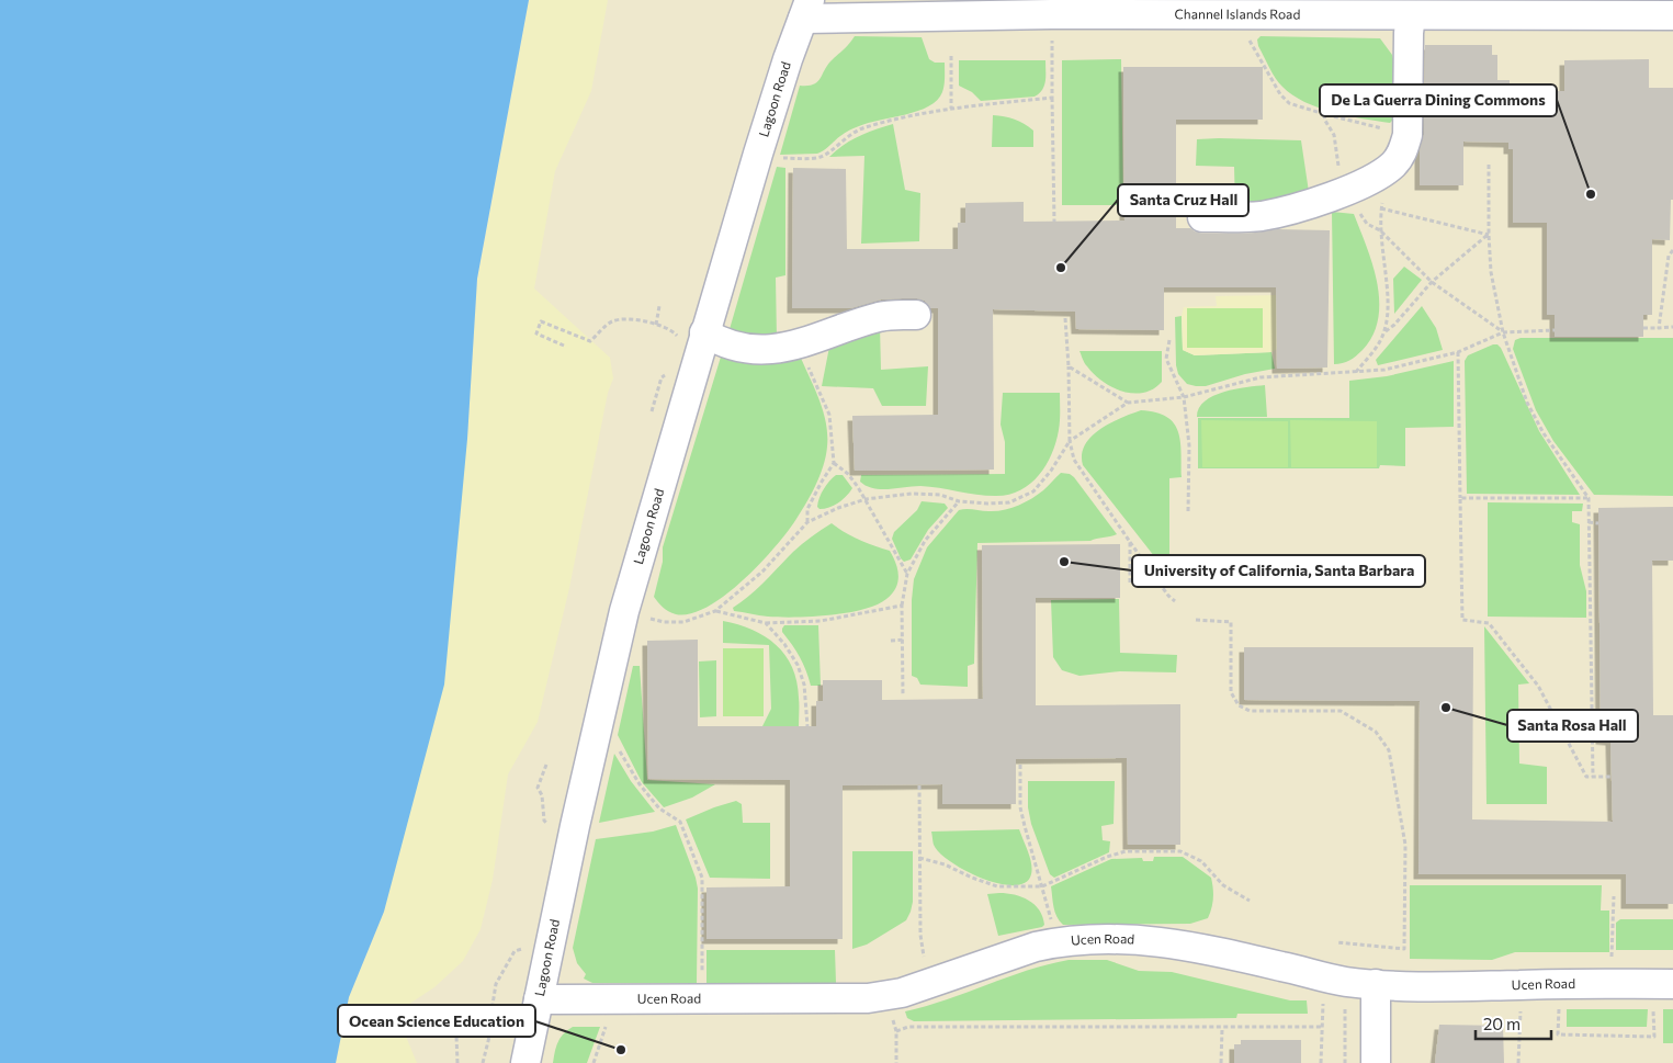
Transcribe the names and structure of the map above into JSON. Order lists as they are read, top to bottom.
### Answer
{
  "streets": {
    "street": ["Channel Islands Road", "Lagoon Road", "Ucen Road"]
  },
  "crossings": [
    ["Channel Islands Road", "Lagoon Road"],
    ["Lagoon Road", "Ucen Road"]
  ],
  "places": [
    "De La Guerra Dining Commons",
    "Santa Cruz Hall",
    "University of California, Santa Barbara",
    "Santa Rosa Hall",
    "Ocean Science Education"
  ],
  "scale_bar": "20 m"
}
